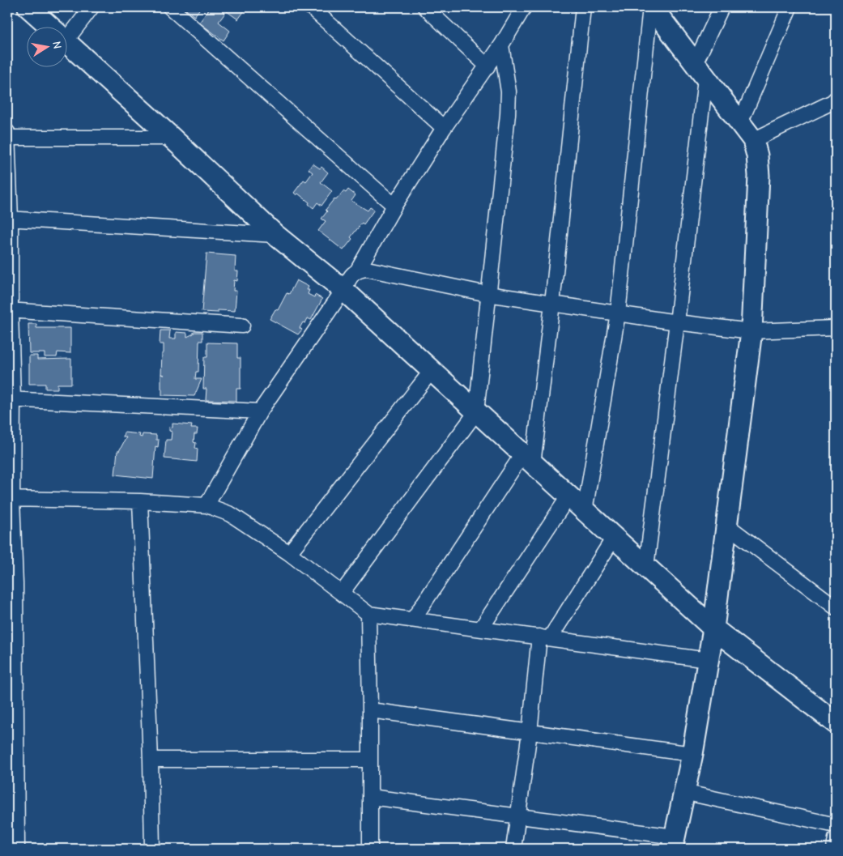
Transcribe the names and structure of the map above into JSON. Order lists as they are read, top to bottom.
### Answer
{
  "north": "right"
}
